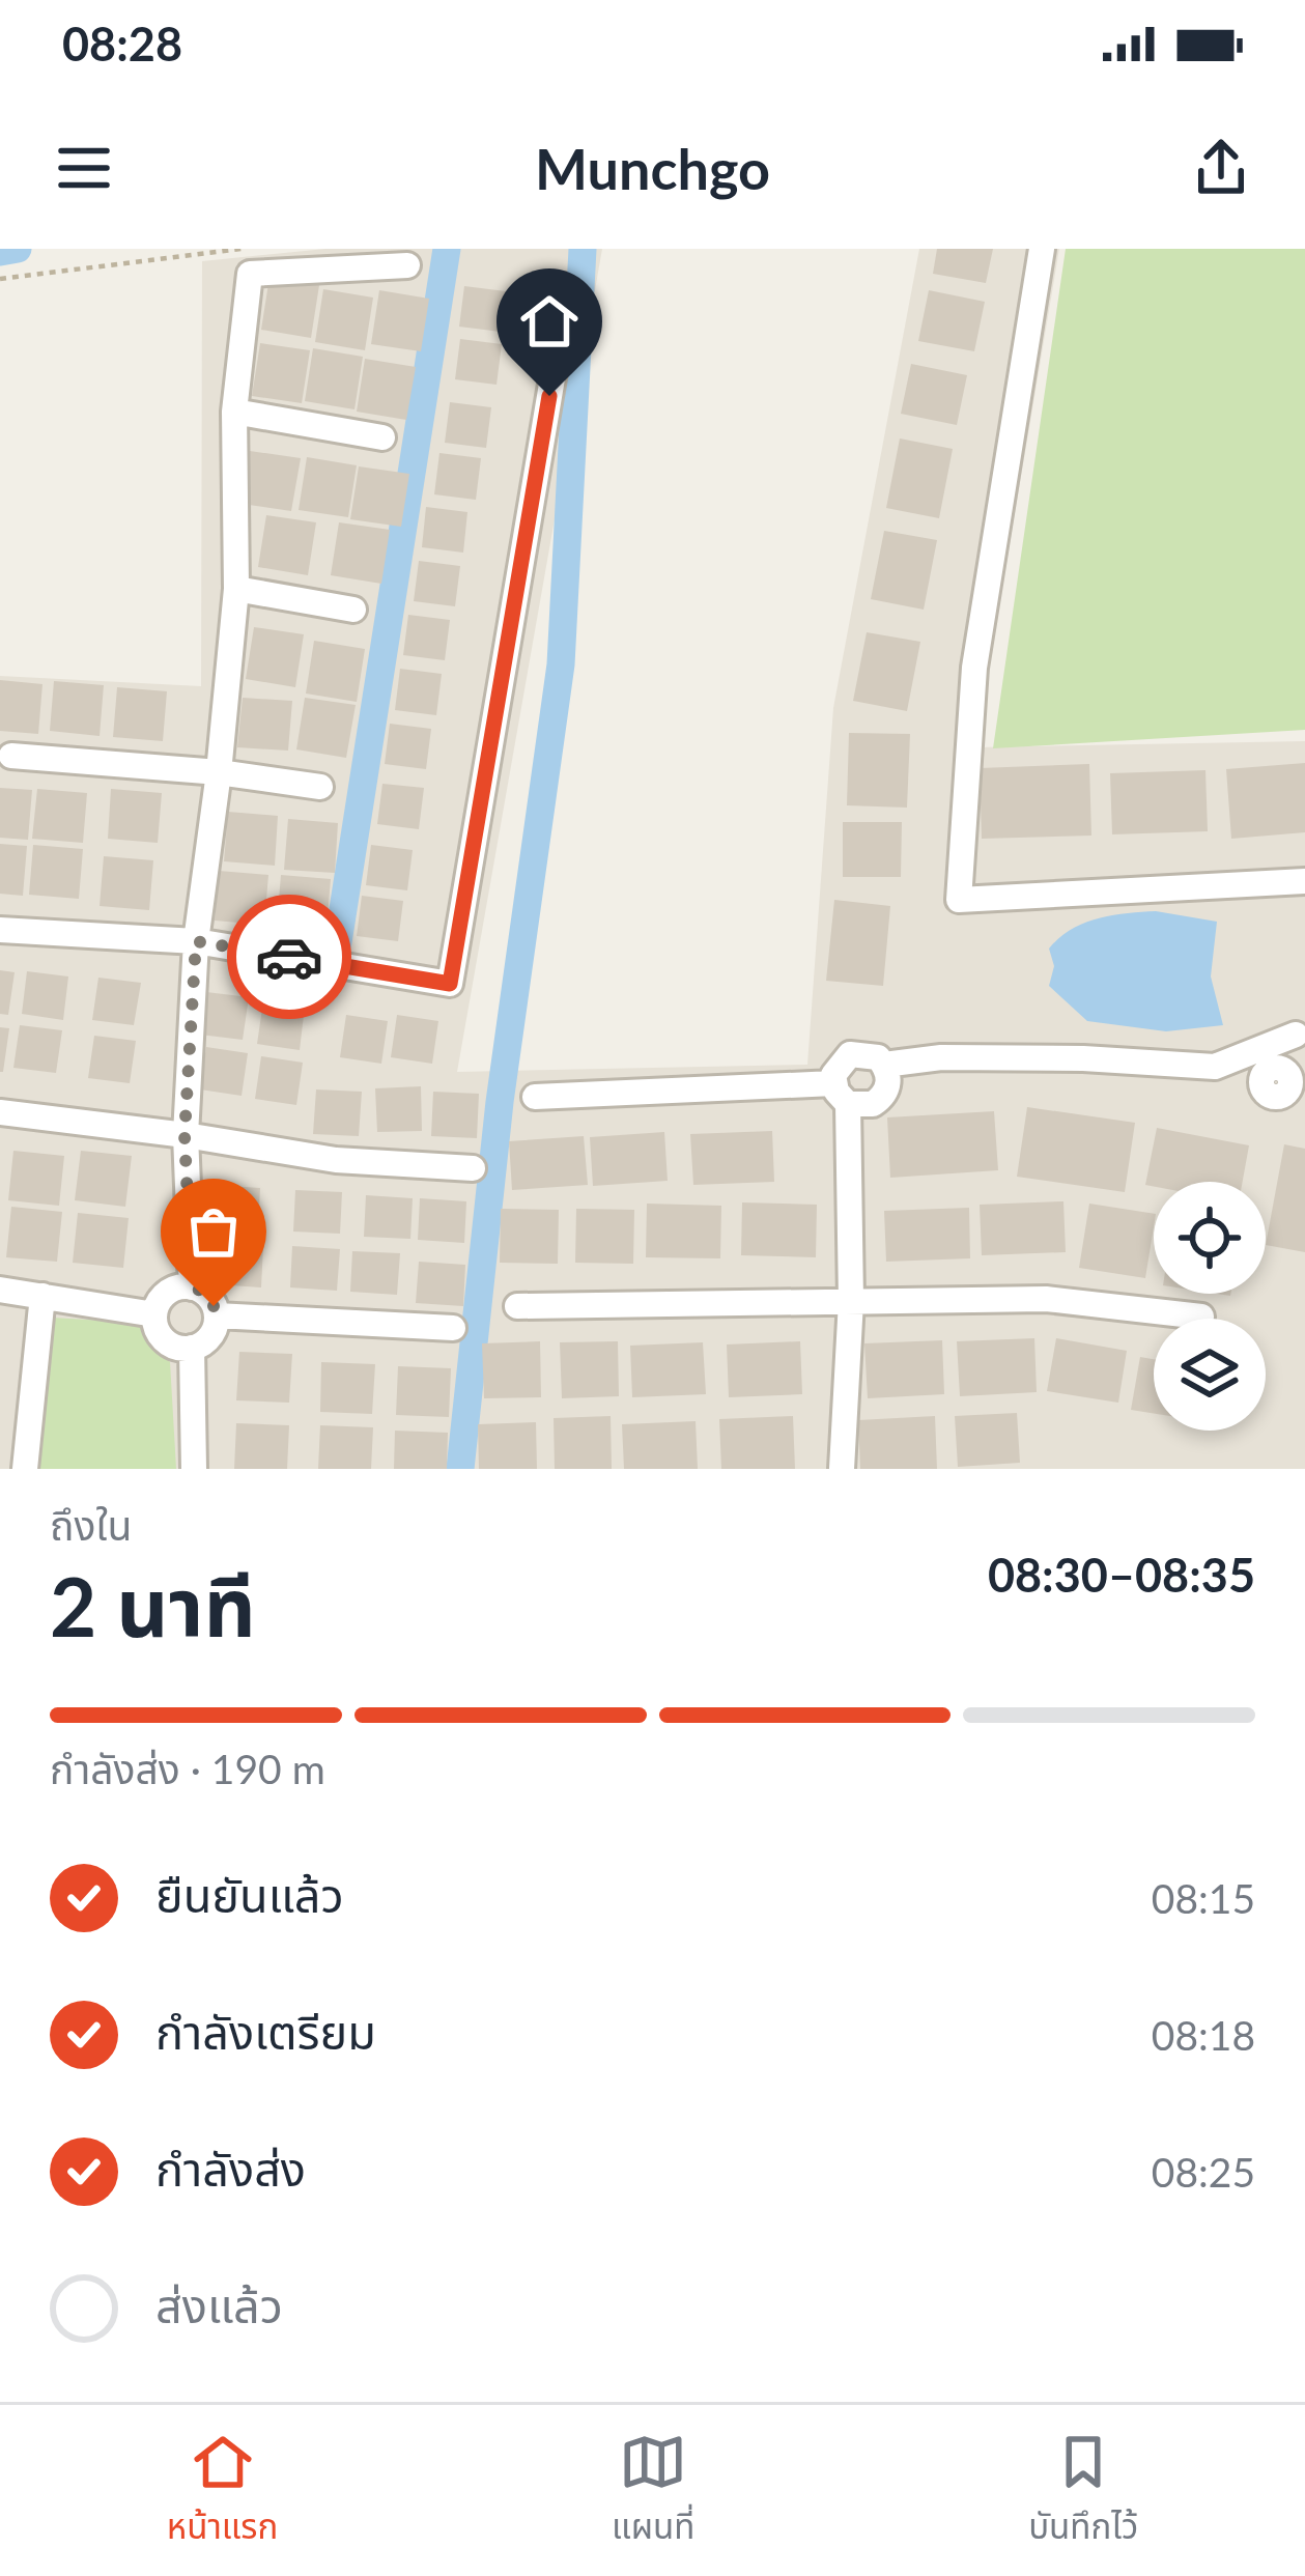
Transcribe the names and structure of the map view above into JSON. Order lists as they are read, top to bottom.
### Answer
{
  "page": {
    "status": "08:28",
    "header": "Munchgo",
    "heading": ["2 นาที", "ถึงใน", "08:30–08:35"],
    "bar": "กำลังส่ง · 190 m",
    "list": [
      ["ยืนยันแล้ว", "08:15"],
      ["กำลังเตรียม", "08:18"],
      ["กำลังส่ง", "08:25"],
      "ส่งแล้ว"
    ],
    "tabs": ["หน้าแรก", "แผนที่", "บันทึกไว้"]
  }
}
